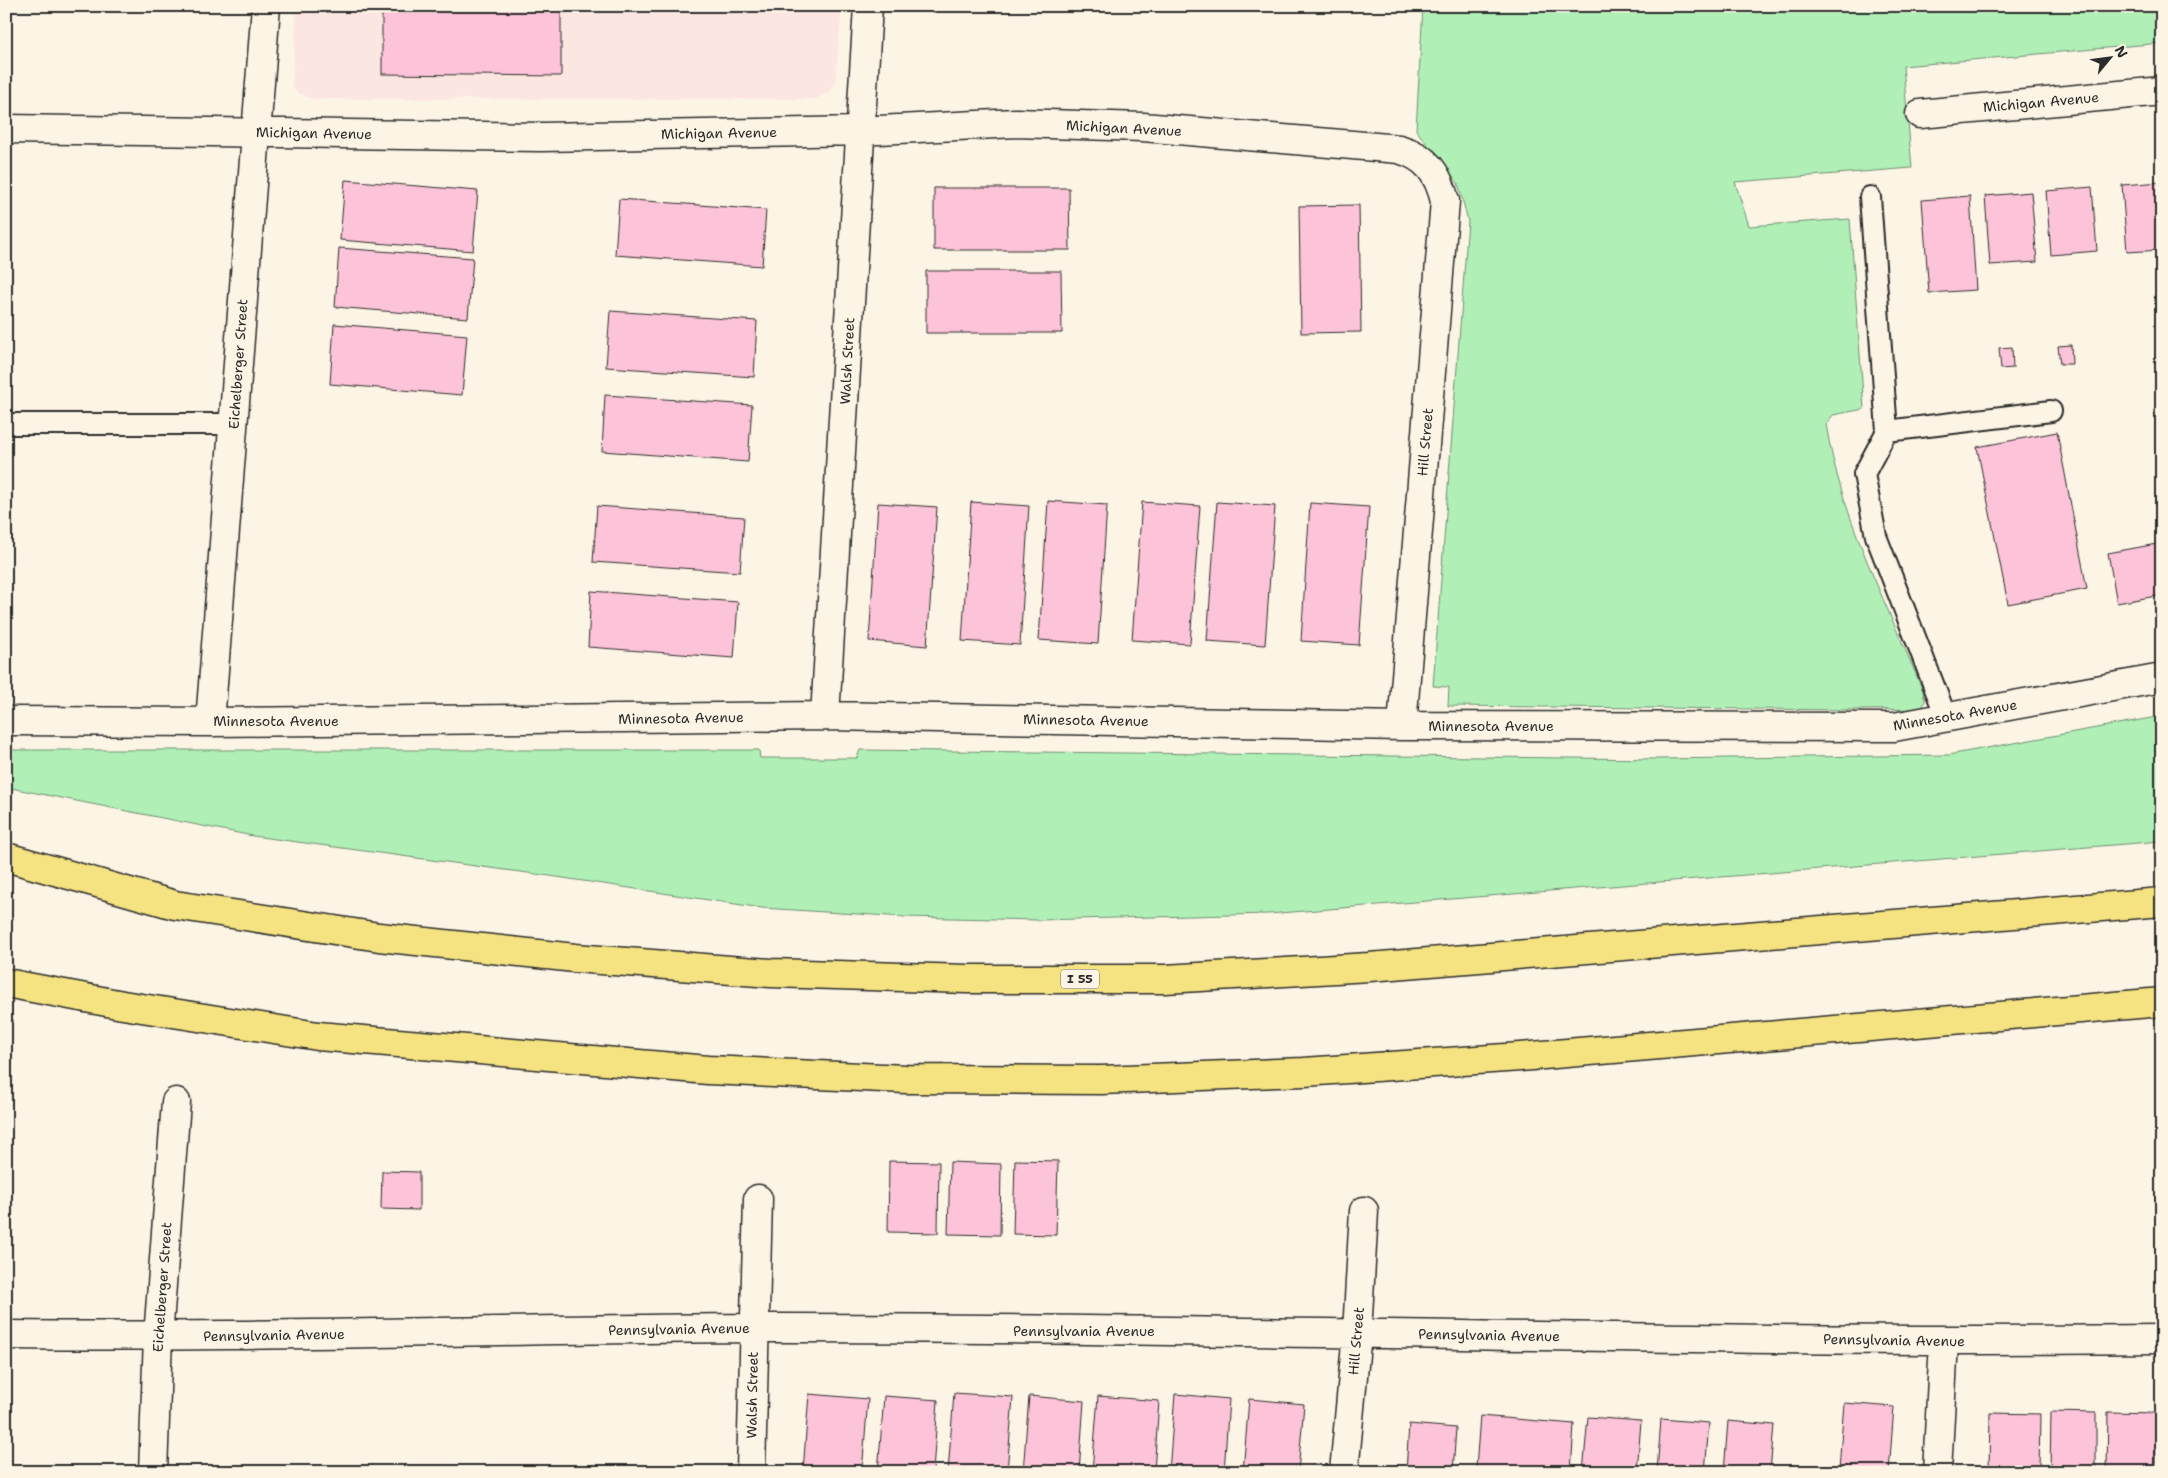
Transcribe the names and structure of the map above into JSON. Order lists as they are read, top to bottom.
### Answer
{
  "streets": {
    "highway": ["I 55"],
    "street": [
      "Michigan Avenue",
      "Walsh Street",
      "Eichelberger Street",
      "Hill Street",
      "Minnesota Avenue",
      "Pennsylvania Avenue"
    ]
  },
  "crossings": [
    ["Michigan Avenue", "Walsh Street"],
    ["Michigan Avenue", "Eichelberger Street"],
    ["Michigan Avenue", "Hill Street"],
    ["Walsh Street", "Minnesota Avenue"],
    ["Walsh Street", "Pennsylvania Avenue"],
    ["Eichelberger Street", "Minnesota Avenue"],
    ["Eichelberger Street", "Pennsylvania Avenue"],
    ["Hill Street", "Minnesota Avenue"],
    ["Hill Street", "Pennsylvania Avenue"]
  ],
  "north": "top right"
}
